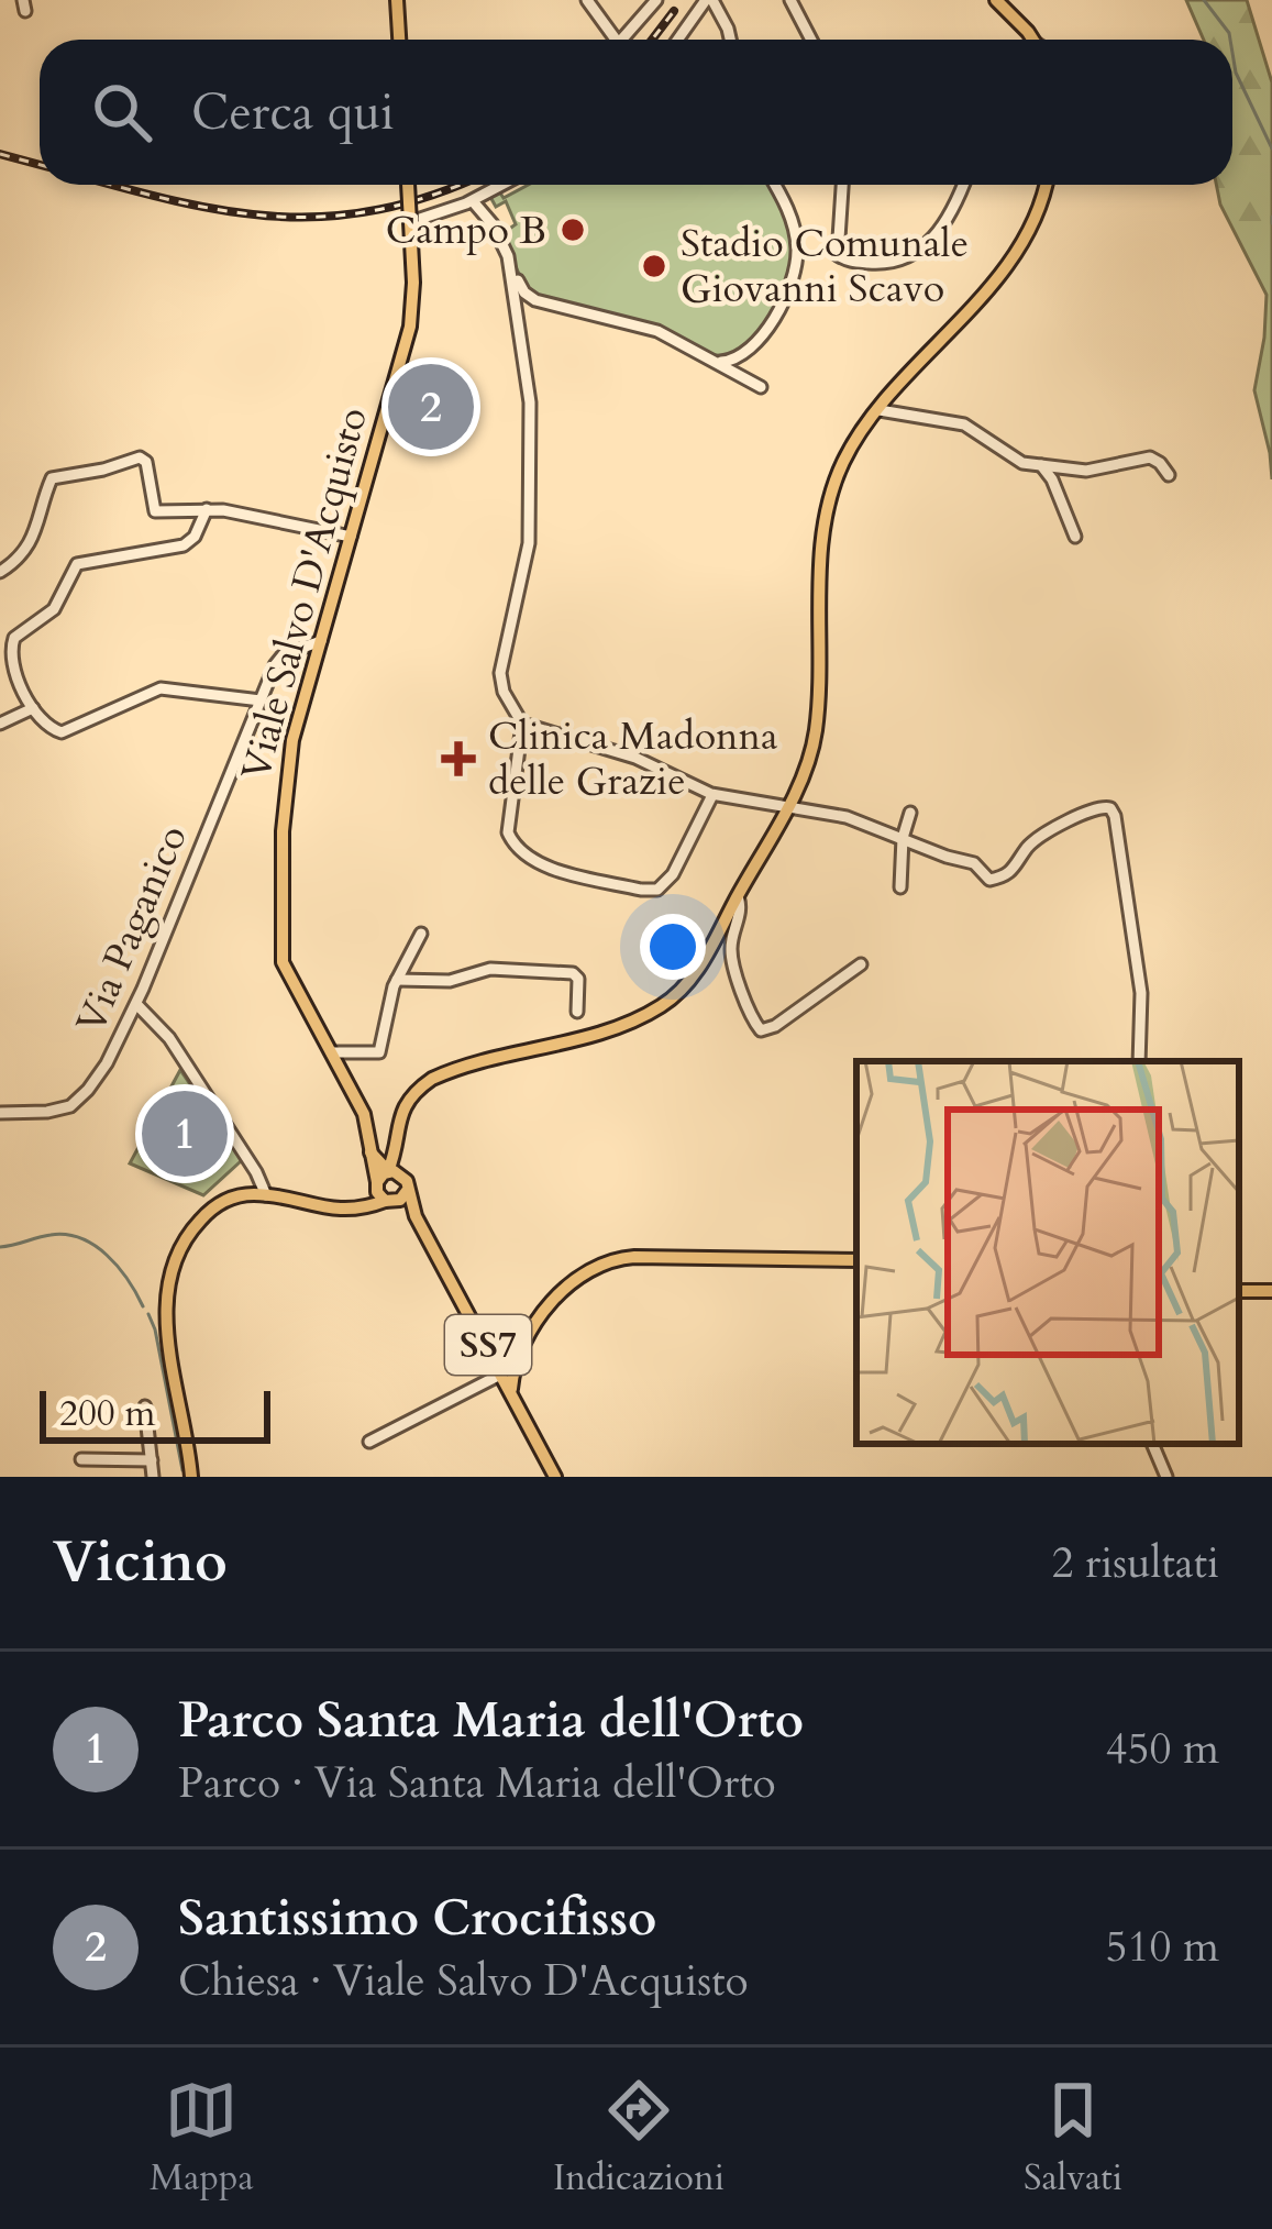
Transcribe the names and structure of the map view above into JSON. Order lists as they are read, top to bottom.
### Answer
{
  "streets": {
    "main road": ["Viale Salvo D'Acquisto", "SS7"],
    "street": ["Via Paganico"]
  },
  "crossings": [
    ["Viale Salvo D'Acquisto", "Via Paganico"],
    ["Viale Salvo D'Acquisto", "SS7"]
  ],
  "places": {
    "other": ["Campo B", "Stadio Comunale Giovanni Scavo"],
    "health": ["Clinica Madonna delle Grazie"]
  },
  "scale_bar": "200 m",
  "page": {
    "search": "Cerca qui",
    "pins": ["2", "1"],
    "scale": "200 m",
    "heading": ["Vicino", "2 risultati"],
    "list": [
      {
        "mark": "1",
        "name": "Parco Santa Maria dell'Orto",
        "note": "Parco · Via Santa Maria dell'Orto",
        "value": "450 m"
      },
      {
        "mark": "2",
        "name": "Santissimo Crocifisso",
        "note": "Chiesa · Viale Salvo D'Acquisto",
        "value": "510 m"
      }
    ],
    "nav": ["Mappa", "Indicazioni", "Salvati"]
  }
}
